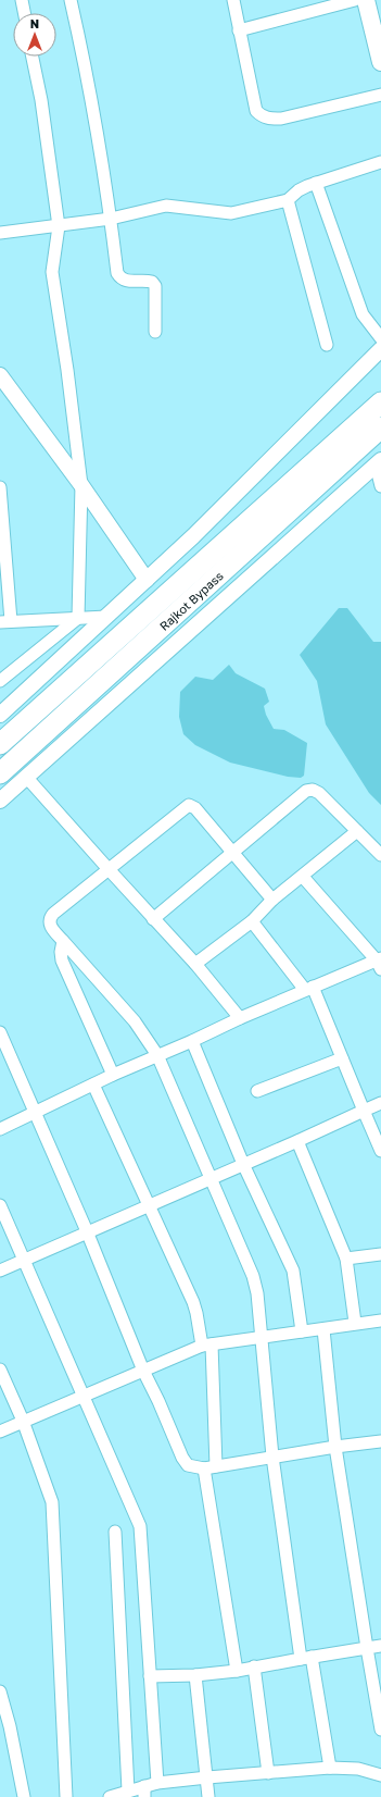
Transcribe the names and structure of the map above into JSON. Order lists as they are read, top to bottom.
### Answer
{
  "streets": {
    "highway": ["Rajkot Bypass"]
  },
  "north": "top"
}
